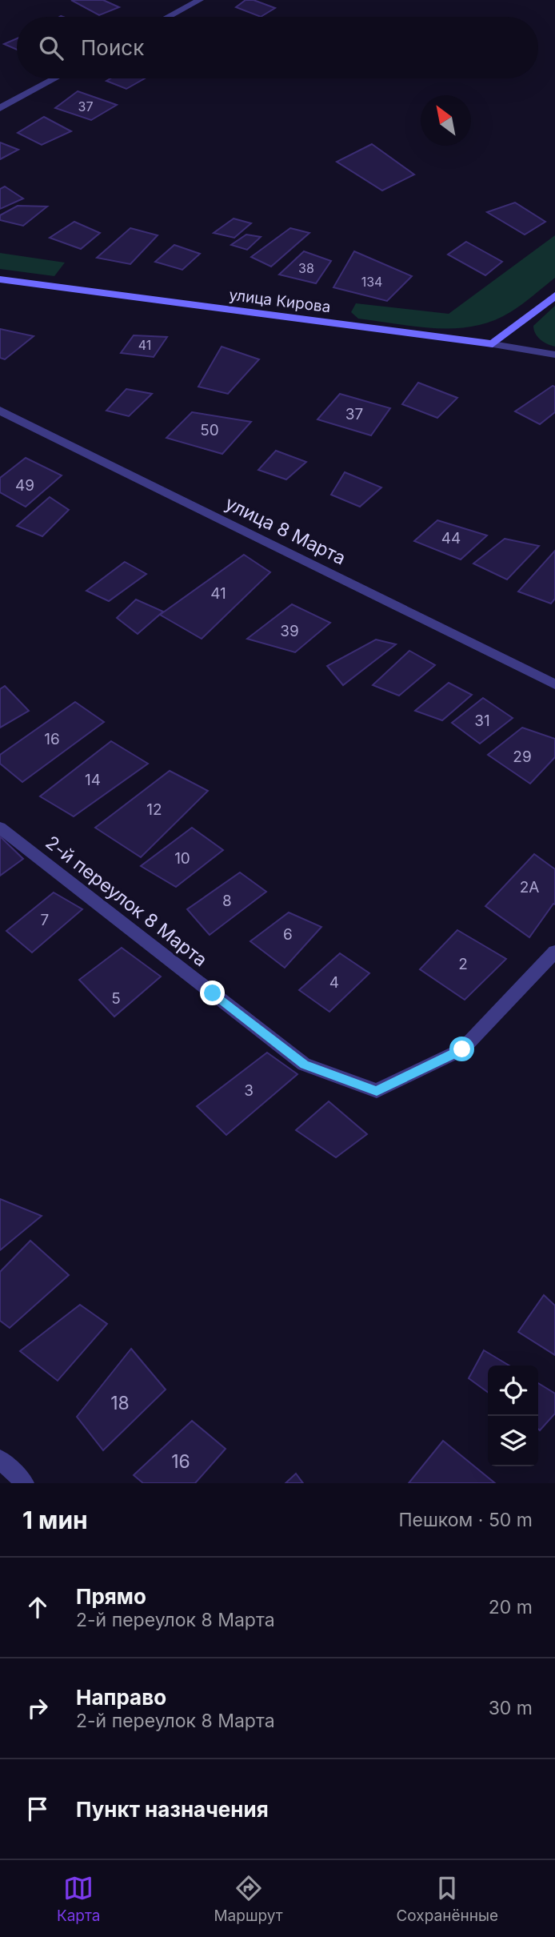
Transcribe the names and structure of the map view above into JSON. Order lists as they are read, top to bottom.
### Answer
{
  "streets": {
    "main road": ["улица Кирова"],
    "street": ["улица 8 Марта", "2-й переулок 8 Марта"]
  },
  "house_numbers": [
    "37",
    "38",
    "134",
    "41",
    "37",
    "50",
    "49",
    "44",
    "41",
    "39",
    "31",
    "16",
    "29",
    "14",
    "12",
    "10",
    "2А",
    "8",
    "7",
    "6",
    "2",
    "4",
    "5",
    "3",
    "18",
    "16"
  ],
  "north": "top left",
  "page": {
    "search": "Поиск",
    "heading": ["1 мин", "Пешком · 50 m"],
    "list": [
      ["Прямо", "2-й переулок 8 Марта", "20 m"],
      ["Направо", "2-й переулок 8 Марта", "30 m"],
      "Пункт назначения"
    ],
    "nav": ["Карта", "Маршрут", "Сохранённые"]
  }
}
